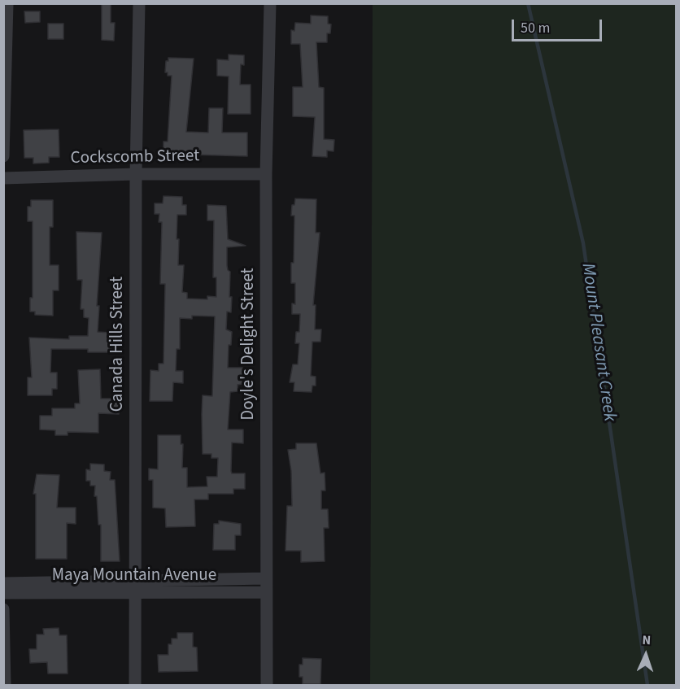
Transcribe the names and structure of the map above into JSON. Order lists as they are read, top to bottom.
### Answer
{
  "streets": {
    "street": [
      "Cockscomb Street",
      "Canada Hills Street",
      "Doyle's Delight Street",
      "Maya Mountain Avenue"
    ]
  },
  "crossings": [
    ["Cockscomb Street", "Canada Hills Street"],
    ["Cockscomb Street", "Doyle's Delight Street"],
    ["Canada Hills Street", "Maya Mountain Avenue"],
    ["Doyle's Delight Street", "Maya Mountain Avenue"]
  ],
  "water": ["Mount Pleasant Creek"],
  "scale_bar": "50 m",
  "north": "top"
}
